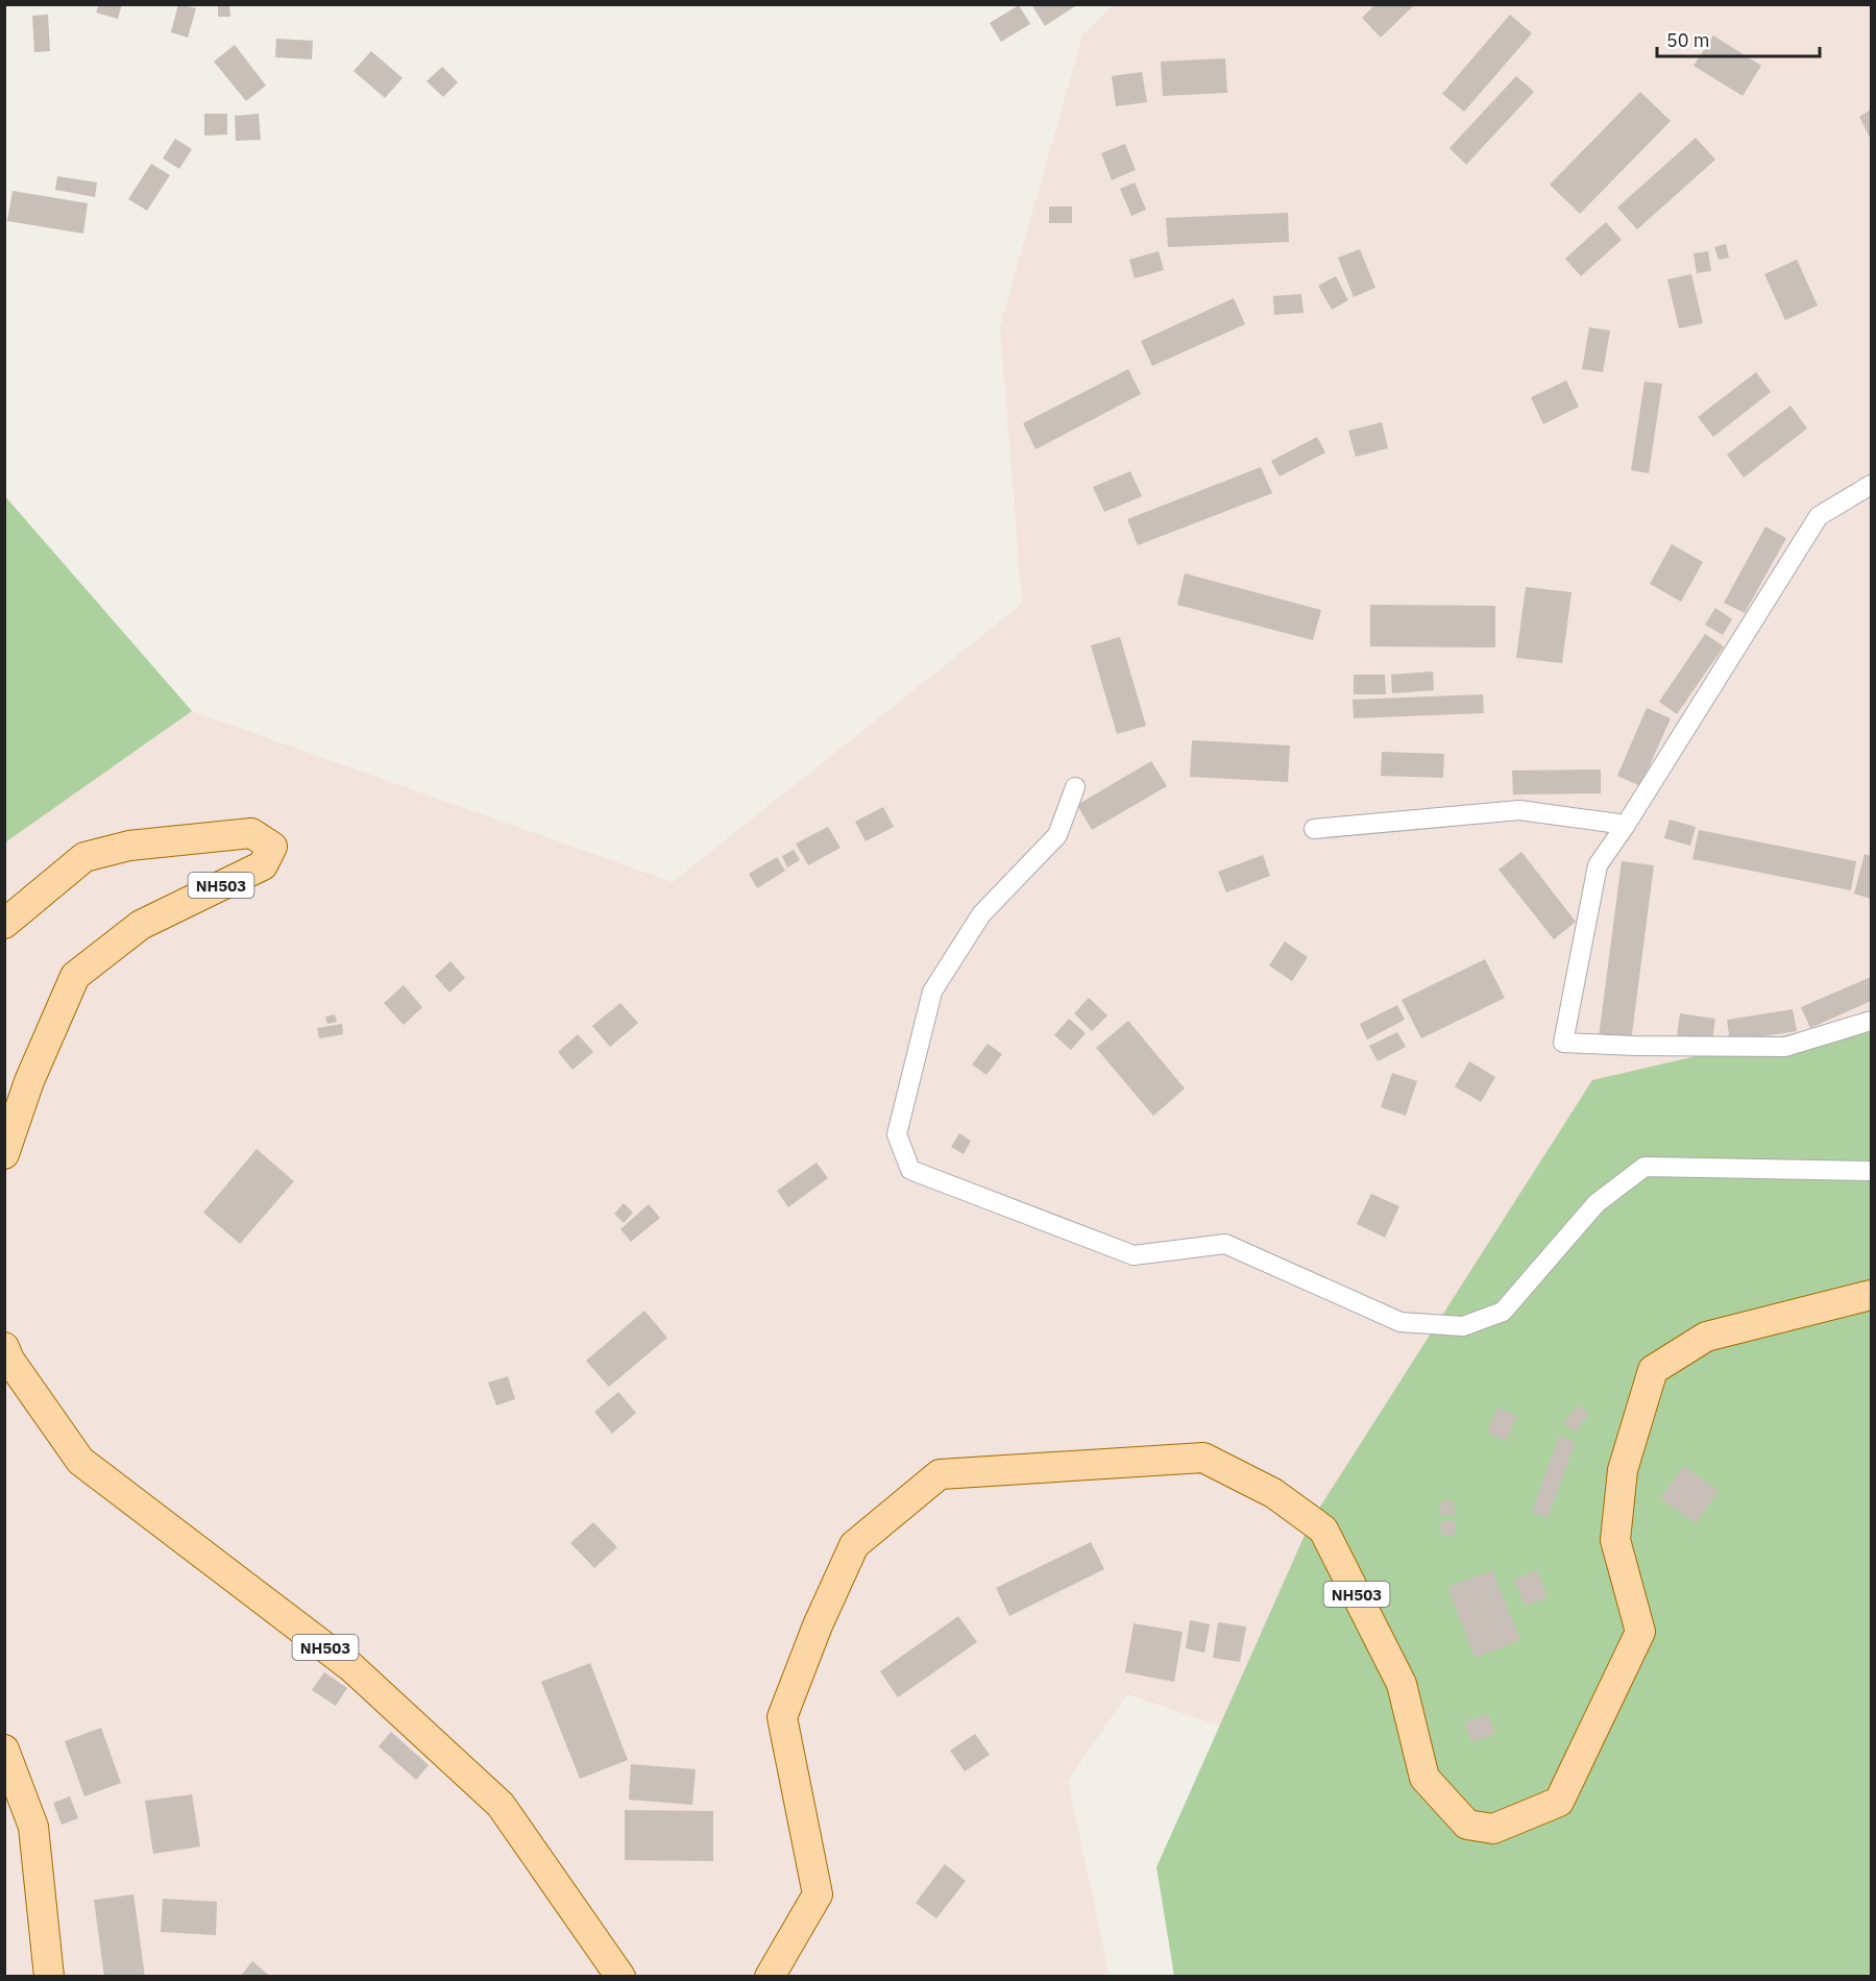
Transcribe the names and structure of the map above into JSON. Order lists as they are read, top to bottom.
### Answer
{
  "streets": {
    "main road": ["NH503"]
  },
  "scale_bar": "50 m"
}
